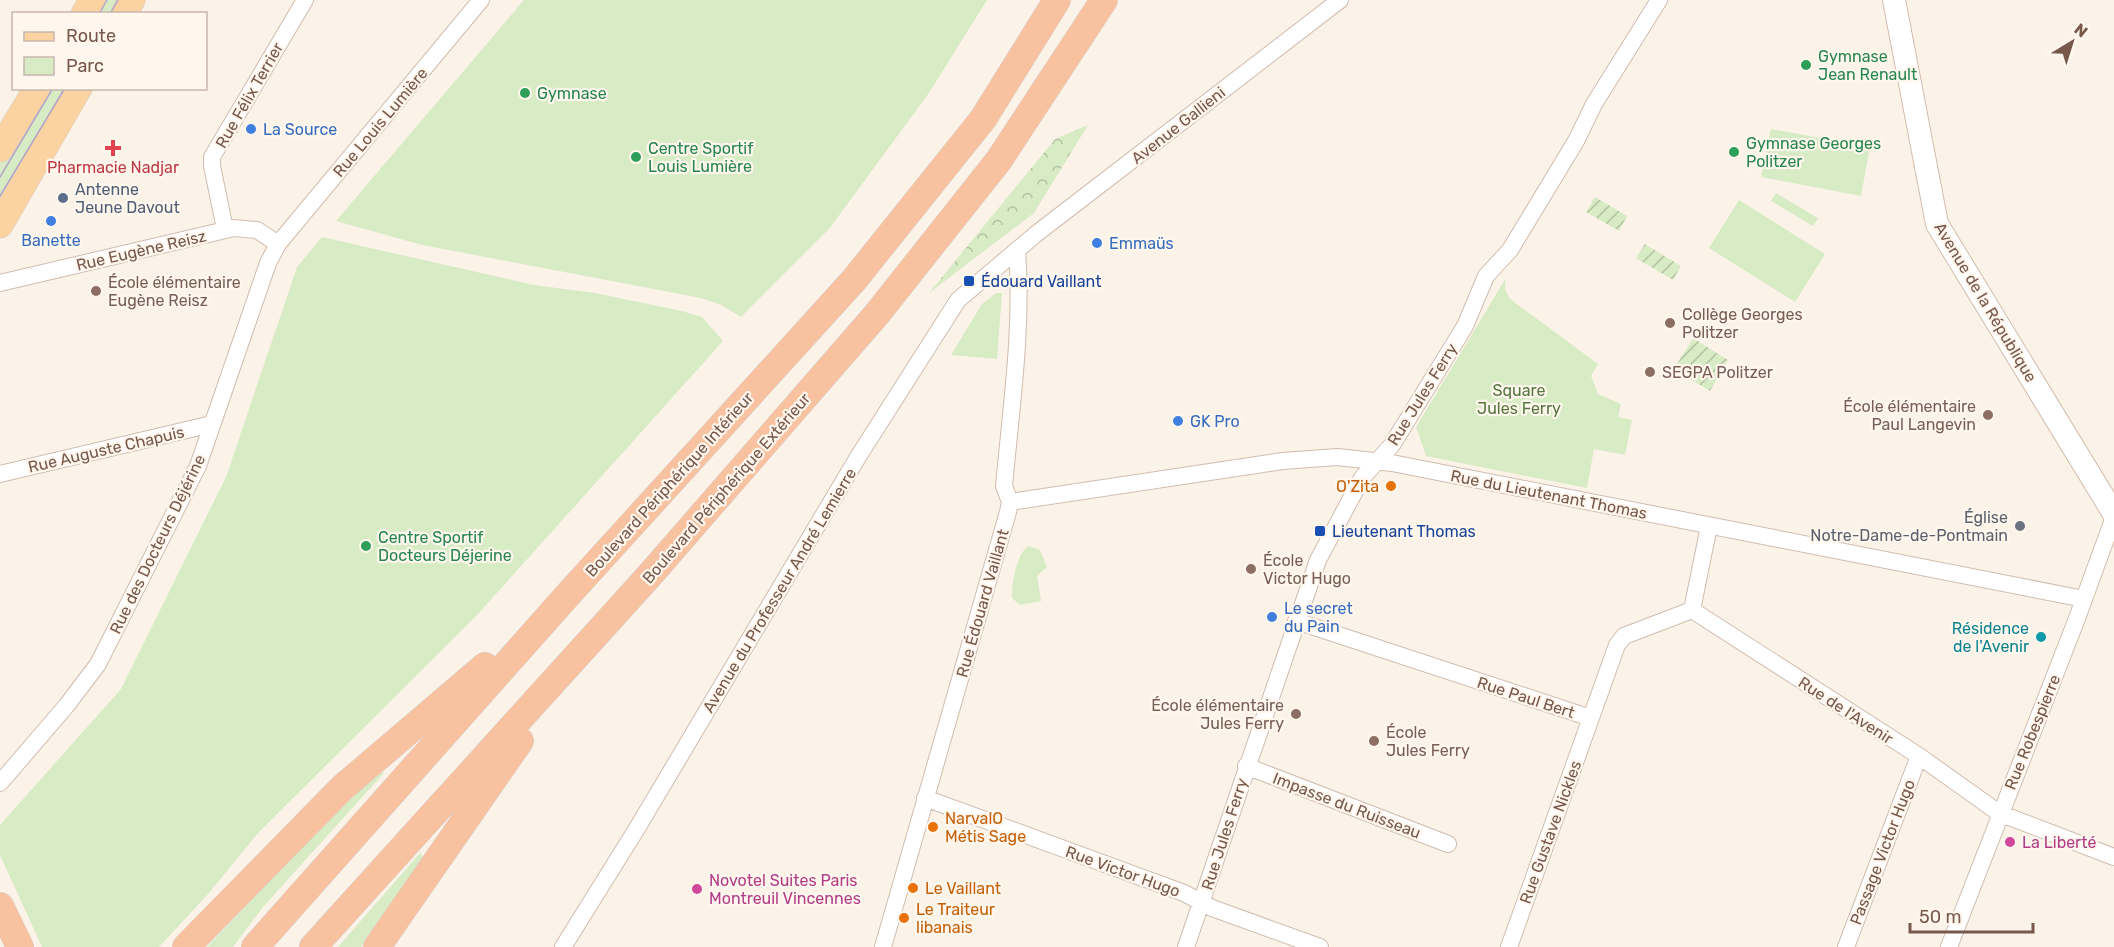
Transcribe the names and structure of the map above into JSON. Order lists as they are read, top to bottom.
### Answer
{
  "streets": {
    "highway": ["Boulevard Périphérique Intérieur", "Boulevard Périphérique Extérieur"],
    "main road": ["Avenue de la République"],
    "street": [
      "Rue Félix Terrier",
      "Rue Louis Lumière",
      "Avenue Gallieni",
      "Rue Eugène Reisz",
      "Rue Jules Ferry",
      "Rue Auguste Chapuis",
      "Rue du Lieutenant Thomas",
      "Rue des Docteurs Déjérine",
      "Avenue du Professeur André Lemierre",
      "Rue Édouard Vaillant",
      "Rue Paul Bert",
      "Rue de l'Avenir",
      "Rue Robespierre",
      "Impasse du Ruisseau",
      "Rue Gustave Nickles",
      "Passage Victor Hugo",
      "Rue Victor Hugo"
    ]
  },
  "crossings": [
    ["Rue Félix Terrier", "Rue Eugène Reisz"],
    ["Rue Louis Lumière", "Rue Eugène Reisz"],
    ["Rue Louis Lumière", "Rue des Docteurs Déjérine"],
    ["Avenue Gallieni", "Avenue du Professeur André Lemierre"],
    ["Avenue Gallieni", "Rue Édouard Vaillant"],
    ["Rue Eugène Reisz", "Rue des Docteurs Déjérine"],
    ["Avenue de la République", "Rue Robespierre"],
    ["Rue Jules Ferry", "Rue du Lieutenant Thomas"],
    ["Rue Jules Ferry", "Rue Paul Bert"],
    ["Rue Jules Ferry", "Impasse du Ruisseau"],
    ["Rue Jules Ferry", "Rue Victor Hugo"],
    ["Rue Auguste Chapuis", "Rue des Docteurs Déjérine"],
    ["Rue du Lieutenant Thomas", "Rue Édouard Vaillant"],
    ["Rue du Lieutenant Thomas", "Rue Robespierre"],
    ["Avenue du Professeur André Lemierre", "Rue Édouard Vaillant"],
    ["Rue Édouard Vaillant", "Rue Victor Hugo"],
    ["Rue Paul Bert", "Rue de l'Avenir"],
    ["Rue Paul Bert", "Rue Gustave Nickles"],
    ["Rue de l'Avenir", "Rue Robespierre"],
    ["Rue de l'Avenir", "Passage Victor Hugo"]
  ],
  "parks": ["Square Jules Ferry"],
  "places": {
    "other": [
      "Gymnase Jean Renault",
      "Gymnase",
      "La Source",
      "Gymnase Georges Politzer",
      "Centre Sportif Louis Lumière",
      "Antenne Jeune Davout",
      "Banette",
      "Emmaüs",
      "École élémentaire Eugène Reisz",
      "Collège Georges Politzer",
      "SEGPA Politzer",
      "École élémentaire Paul Langevin",
      "GK Pro",
      "O'Zita",
      "Église Notre-Dame-de-Pontmain",
      "Centre Sportif Docteurs Déjerine",
      "École Victor Hugo",
      "Le secret du Pain",
      "Résidence de l'Avenir",
      "École élémentaire Jules Ferry",
      "École Jules Ferry",
      "NarvalO Métis Sage",
      "La Liberté",
      "Le Vaillant",
      "Novotel Suites Paris Montreuil Vincennes",
      "Le Traiteur libanais"
    ],
    "health": ["Pharmacie Nadjar"],
    "transit": ["Édouard Vaillant", "Lieutenant Thomas"]
  },
  "legend": ["Route", "Parc"],
  "scale_bar": "50 m",
  "north": "top right"
}
